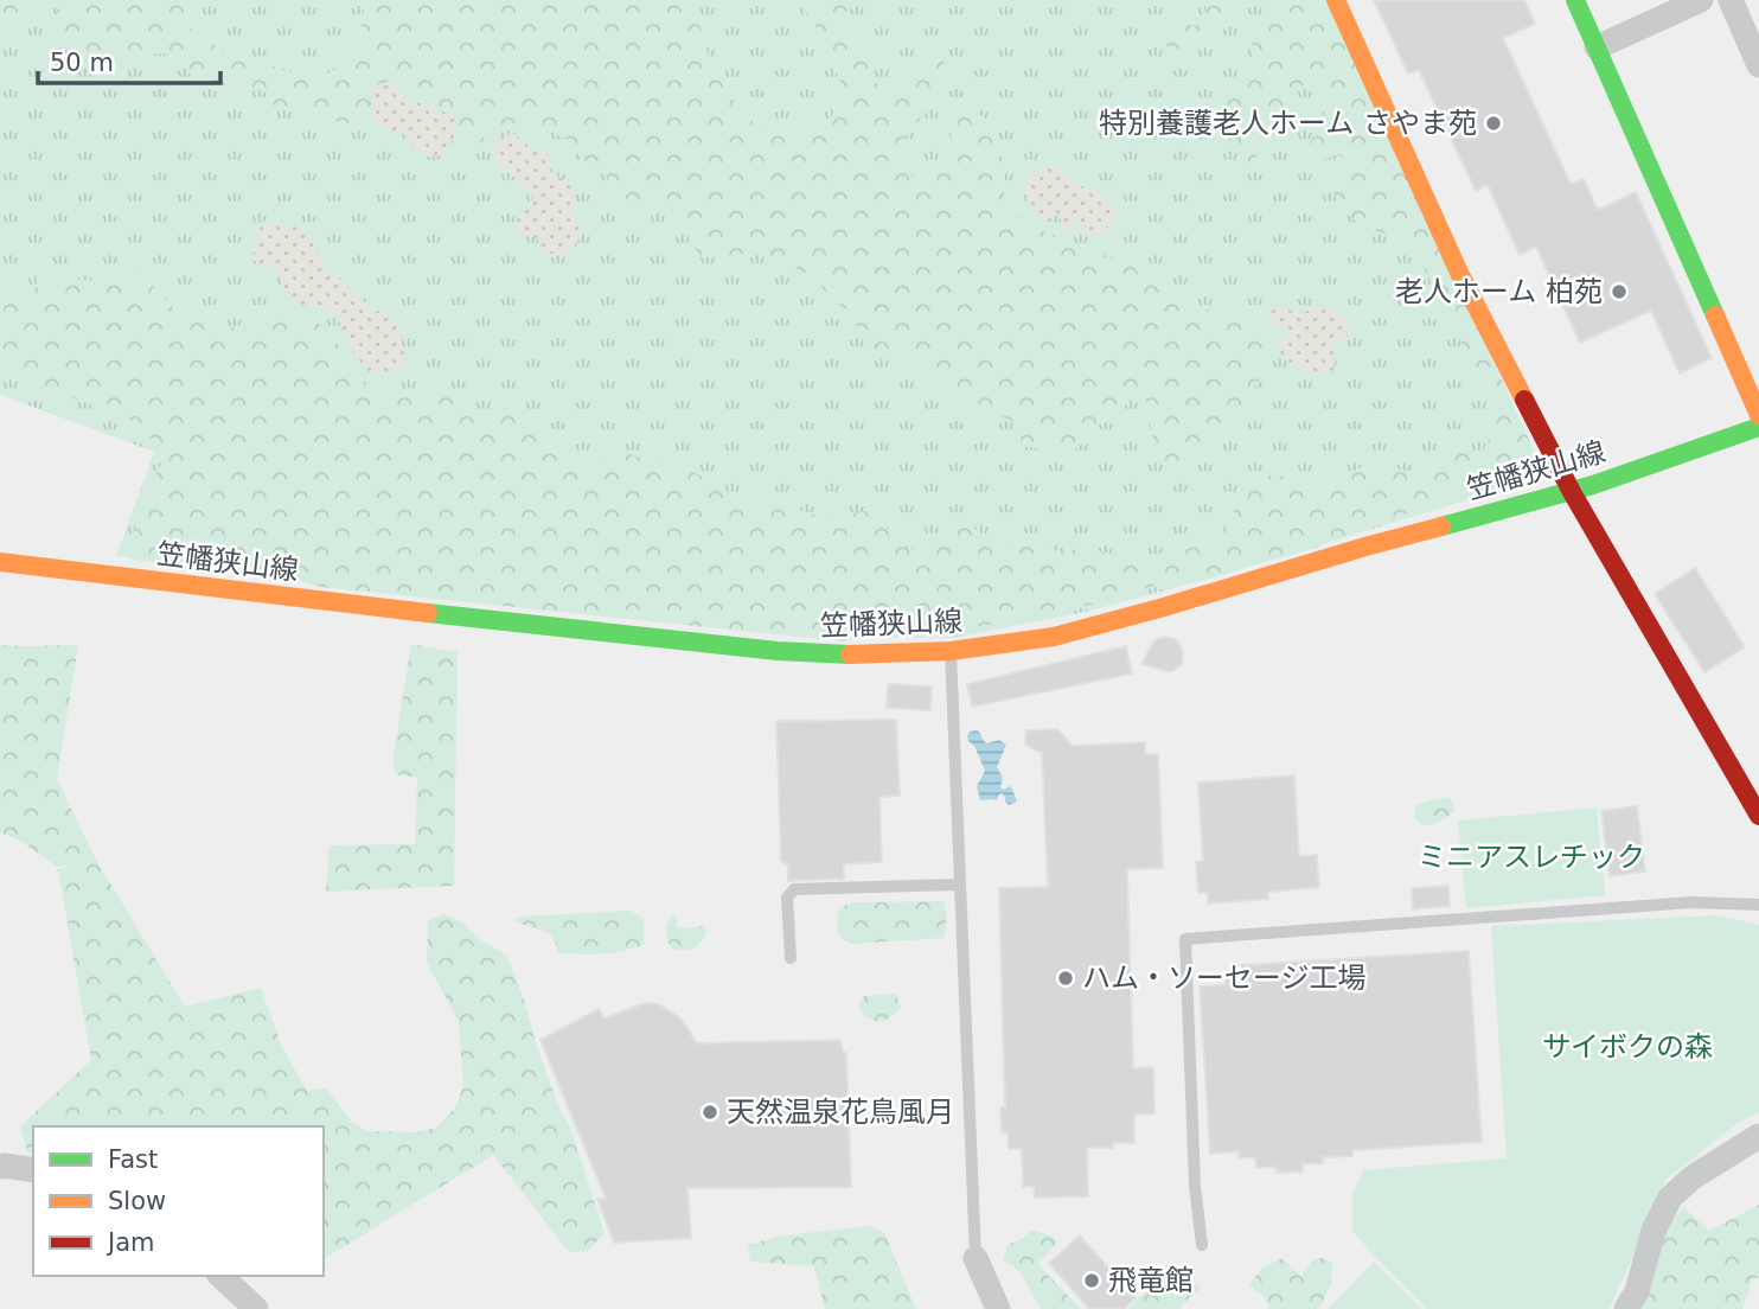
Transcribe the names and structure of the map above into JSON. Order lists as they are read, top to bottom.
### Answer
{
  "streets": {
    "main road": ["笠幡狭山線"]
  },
  "parks": ["ミニアスレチック", "サイボクの森"],
  "places": [
    "特別養護老人ホーム さやま苑",
    "老人ホーム 柏苑",
    "ハム・ソーセージ工場",
    "天然温泉花鳥風月",
    "飛竜館"
  ],
  "legend": ["Fast", "Slow", "Jam"],
  "scale_bar": "50 m"
}
